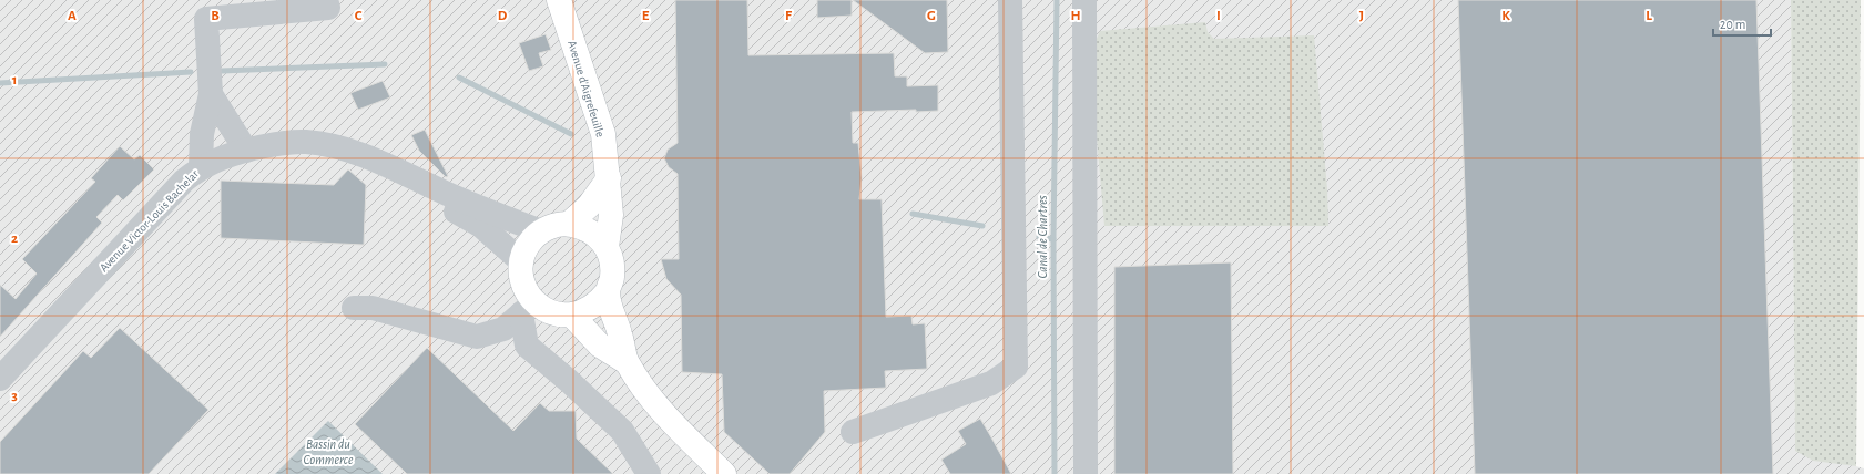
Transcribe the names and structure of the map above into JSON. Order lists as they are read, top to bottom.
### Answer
{
  "streets": {
    "main road": ["Avenue d'Aigrefeuille"],
    "street": ["Avenue Victor-Louis Bachelar"]
  },
  "crossings": [
    ["Avenue d'Aigrefeuille", "Avenue Victor-Louis Bachelar"]
  ],
  "water": ["Canal de Chartres", "Bassin du Commerce"],
  "scale_bar": "20 m",
  "grid": {
    "columns": [
      "A",
      "B",
      "C",
      "D",
      "E",
      "F",
      "G",
      "H",
      "I",
      "J",
      "K",
      "L"
    ],
    "rows": ["1", "2", "3"]
  }
}
